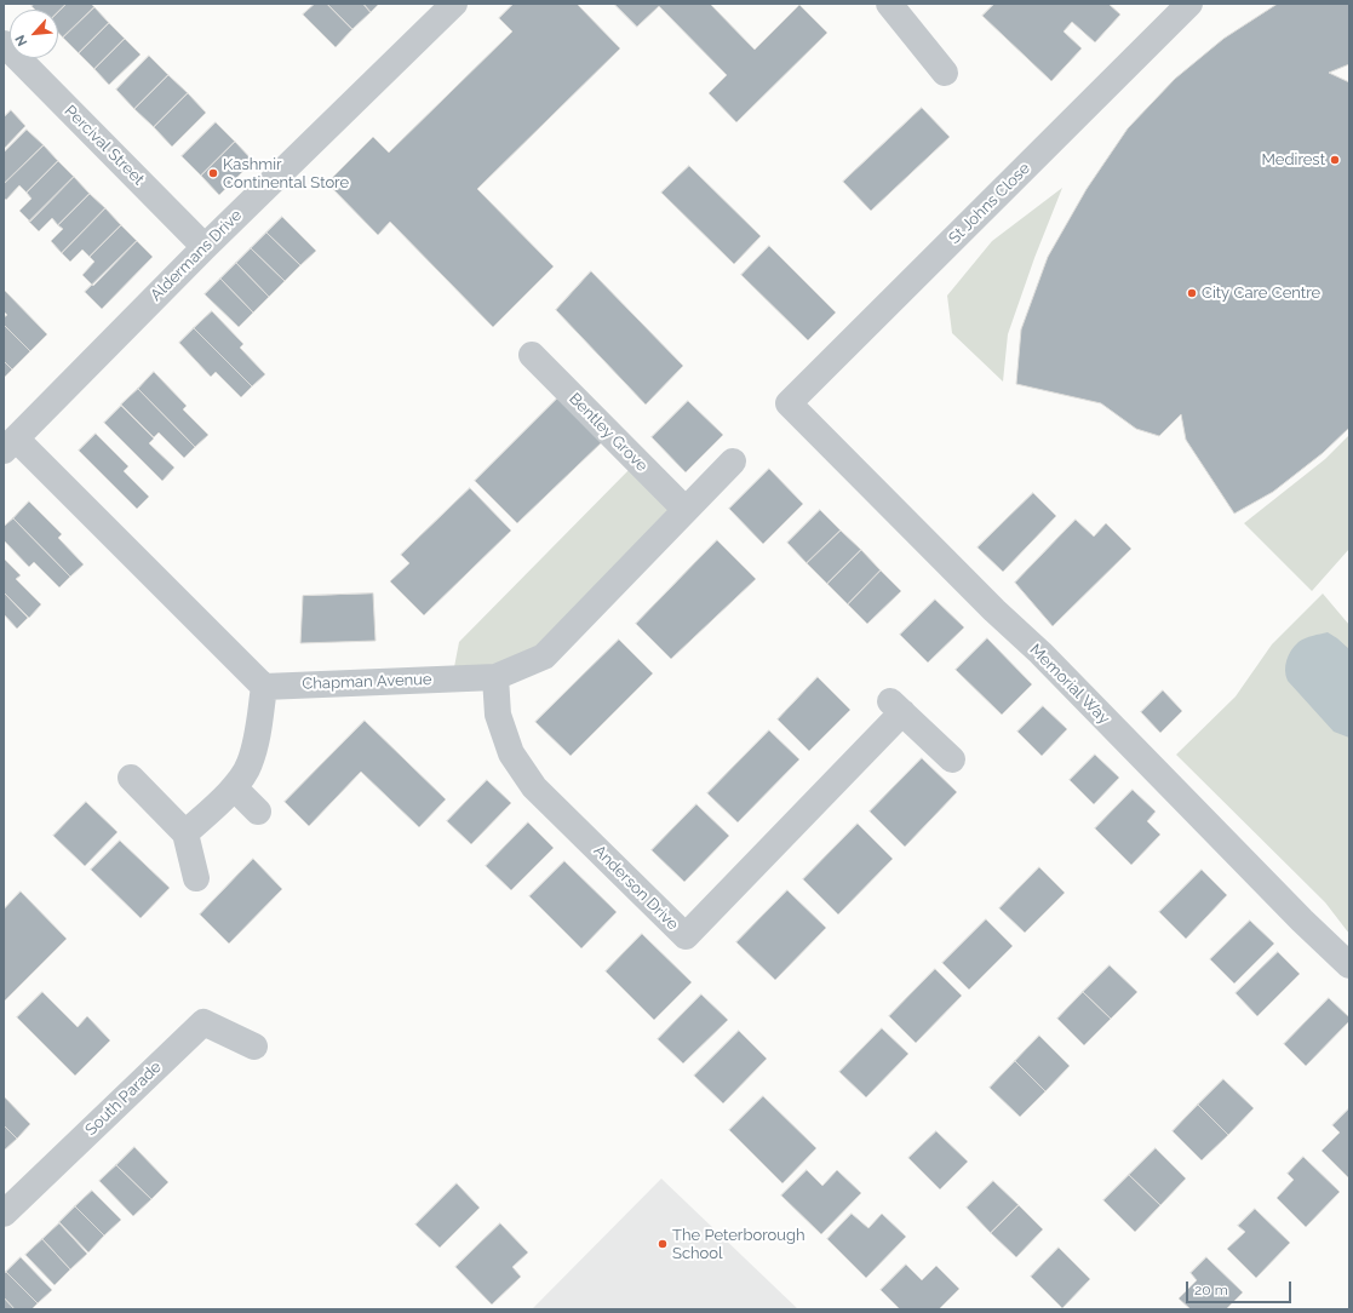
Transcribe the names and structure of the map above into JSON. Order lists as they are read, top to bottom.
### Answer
{
  "streets": {
    "street": [
      "Percival Street",
      "St Johns Close",
      "Aldermans Drive",
      "Bentley Grove",
      "Chapman Avenue",
      "Memorial Way",
      "Anderson Drive",
      "South Parade"
    ]
  },
  "crossings": [
    ["Percival Street", "Aldermans Drive"],
    ["St Johns Close", "Memorial Way"],
    ["Bentley Grove", "Chapman Avenue"],
    ["Chapman Avenue", "Anderson Drive"]
  ],
  "places": [
    "Medirest",
    "Kashmir Continental Store",
    "City Care Centre",
    "The Peterborough School"
  ],
  "scale_bar": "20 m",
  "north": "bottom left"
}
